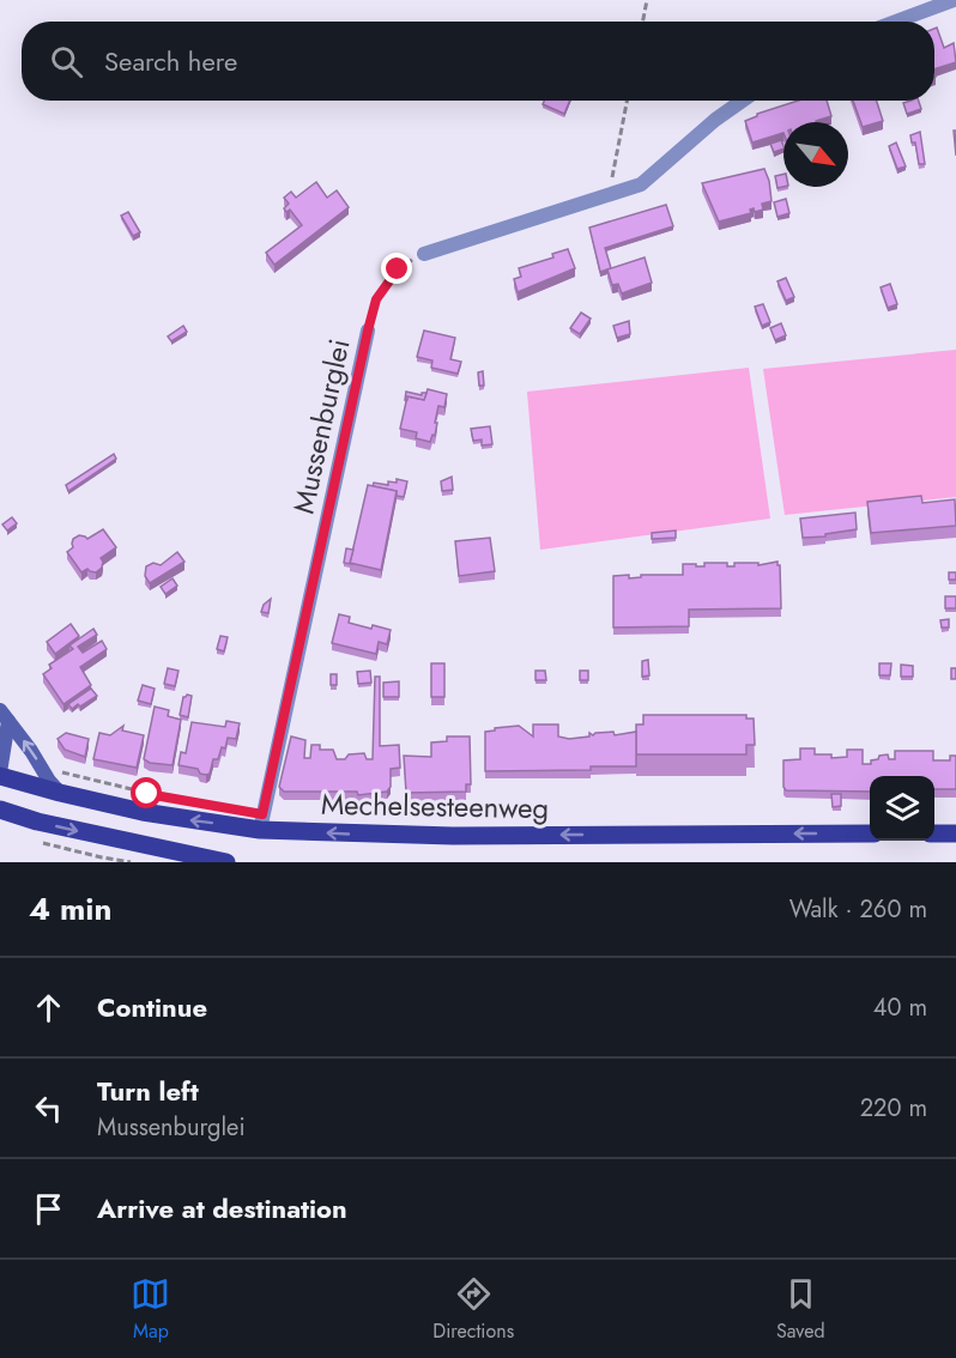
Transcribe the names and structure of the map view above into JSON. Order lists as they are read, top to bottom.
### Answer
{
  "streets": {
    "main road": ["Mechelsesteenweg"],
    "street": ["Mussenburglei"]
  },
  "crossings": [
    ["Mussenburglei", "Mechelsesteenweg"]
  ],
  "one_way": ["Mechelsesteenweg"],
  "north": "bottom right",
  "page": {
    "search": "Search here",
    "heading": ["4 min", "Walk · 260 m"],
    "list": [
      ["Continue", "40 m"],
      ["Turn left", "Mussenburglei", "220 m"],
      "Arrive at destination"
    ],
    "nav": ["Map", "Directions", "Saved"]
  }
}
